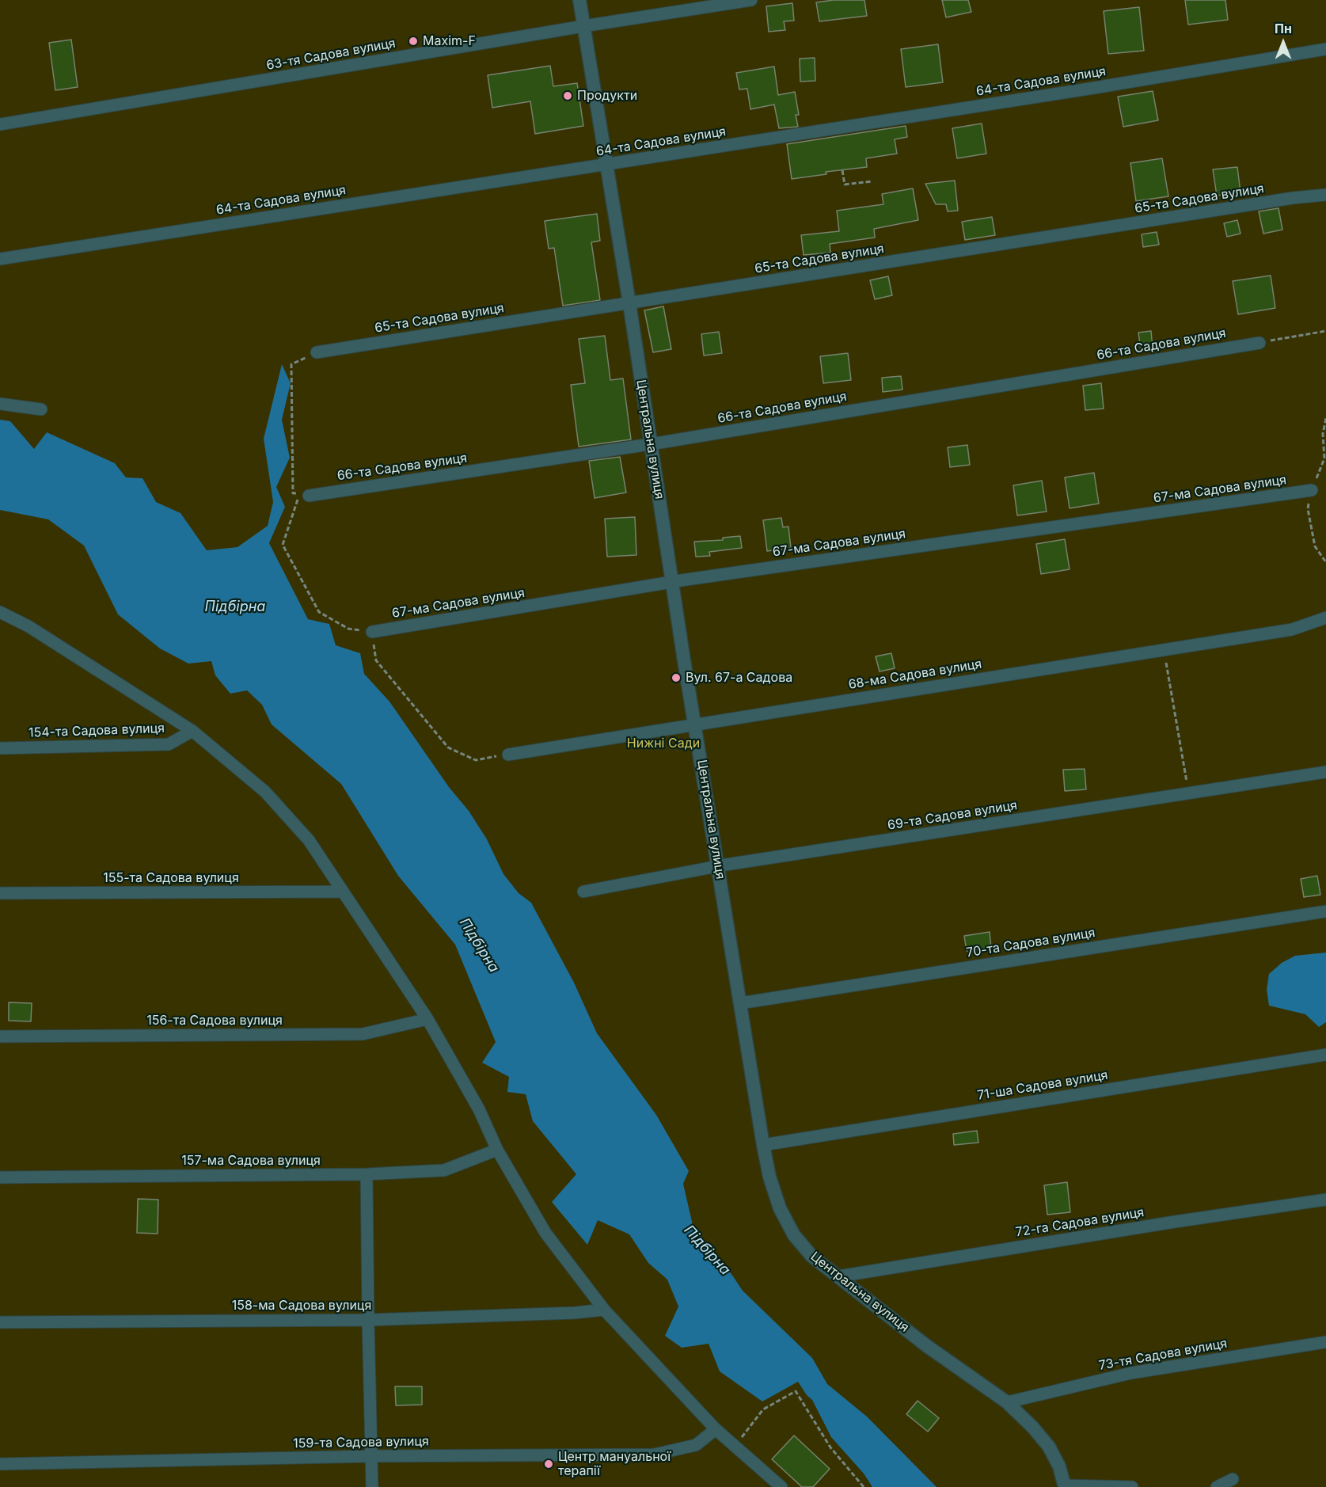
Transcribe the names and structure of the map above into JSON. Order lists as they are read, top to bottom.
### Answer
{
  "streets": {
    "street": [
      "63-тя Садова вулиця",
      "64-та Садова вулиця",
      "65-та Садова вулиця",
      "66-та Садова вулиця",
      "Центральна вулиця",
      "67-ма Садова вулиця",
      "68-ма Садова вулиця",
      "154-та Садова вулиця",
      "69-та Садова вулиця",
      "155-та Садова вулиця",
      "70-та Садова вулиця",
      "156-та Садова вулиця",
      "71-ша Садова вулиця",
      "157-ма Садова вулиця",
      "72-га Садова вулиця",
      "158-ма Садова вулиця",
      "73-тя Садова вулиця",
      "159-та Садова вулиця"
    ]
  },
  "crossings": [
    ["63-тя Садова вулиця", "Центральна вулиця"],
    ["64-та Садова вулиця", "Центральна вулиця"],
    ["65-та Садова вулиця", "Центральна вулиця"],
    ["66-та Садова вулиця", "Центральна вулиця"],
    ["Центральна вулиця", "67-ма Садова вулиця"],
    ["Центральна вулиця", "68-ма Садова вулиця"],
    ["Центральна вулиця", "69-та Садова вулиця"],
    ["Центральна вулиця", "70-та Садова вулиця"],
    ["Центральна вулиця", "71-ша Садова вулиця"],
    ["Центральна вулиця", "72-га Садова вулиця"],
    ["Центральна вулиця", "73-тя Садова вулиця"]
  ],
  "water": ["Підбірна"],
  "parks": ["Нижні Сади"],
  "places": [
    "Maxim-F",
    "Продукти",
    "Вул. 67-а Садова",
    "Центр мануальної терапії"
  ],
  "north": "top"
}
